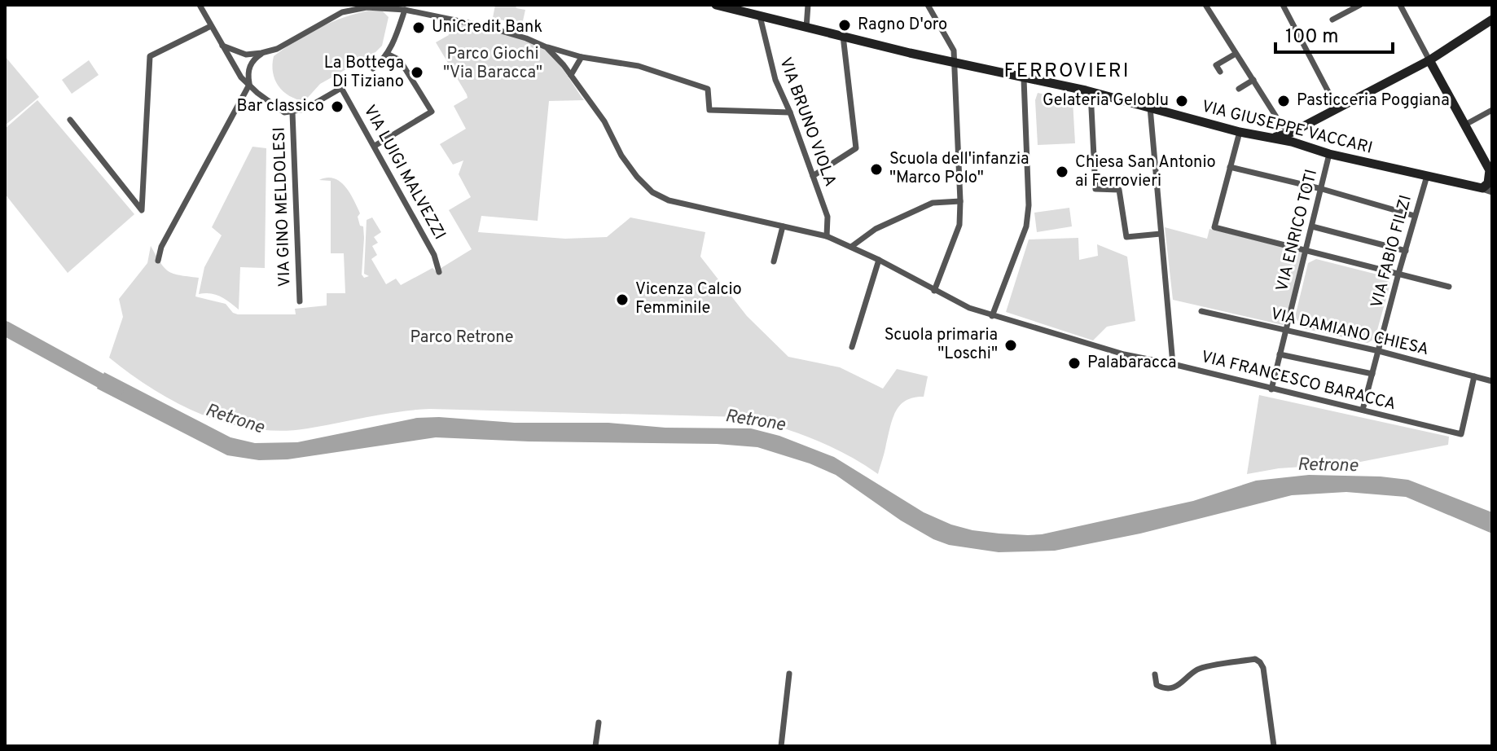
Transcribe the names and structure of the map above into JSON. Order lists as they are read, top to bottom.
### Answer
{
  "streets": {
    "main road": ["VIA GIUSEPPE VACCARI"],
    "street": [
      "VIA BRUNO VIOLA",
      "VIA LUIGI MALVEZZI",
      "VIA GINO MELDOLESI",
      "VIA ENRICO TOTI",
      "VIA FABIO FILZI",
      "VIA DAMIANO CHIESA",
      "VIA FRANCESCO BARACCA"
    ]
  },
  "crossings": [
    ["VIA BRUNO VIOLA", "VIA GIUSEPPE VACCARI"],
    ["VIA BRUNO VIOLA", "VIA FRANCESCO BARACCA"],
    ["VIA GIUSEPPE VACCARI", "VIA ENRICO TOTI"],
    ["VIA GIUSEPPE VACCARI", "VIA FABIO FILZI"],
    ["VIA LUIGI MALVEZZI", "VIA GINO MELDOLESI"],
    ["VIA ENRICO TOTI", "VIA DAMIANO CHIESA"],
    ["VIA ENRICO TOTI", "VIA FRANCESCO BARACCA"],
    ["VIA FABIO FILZI", "VIA DAMIANO CHIESA"],
    ["VIA FABIO FILZI", "VIA FRANCESCO BARACCA"],
    ["VIA DAMIANO CHIESA", "VIA FRANCESCO BARACCA"]
  ],
  "districts": ["FERROVIERI"],
  "water": ["Retrone"],
  "parks": ["Parco Giochi \"Via Baracca\"", "Parco Retrone"],
  "places": [
    "Ragno D'oro",
    "UniCredit Bank",
    "La Bottega Di Tiziano",
    "Gelateria Geloblu",
    "Pasticceria Poggiana",
    "Bar classico",
    "Scuola dell'infanzia \"Marco Polo\"",
    "Chiesa San Antonio ai Ferrovieri",
    "Vicenza Calcio Femminile",
    "Scuola primaria \"Loschi\"",
    "Palabaracca"
  ],
  "scale_bar": "100 m"
}
